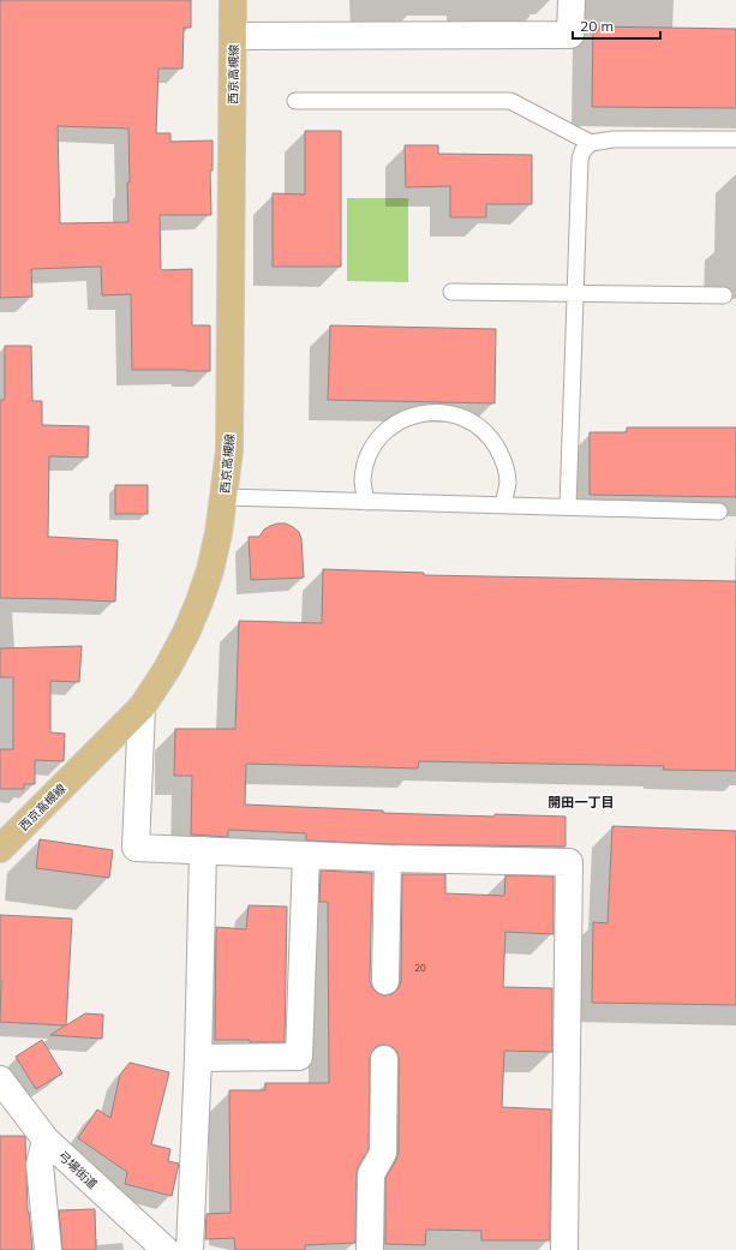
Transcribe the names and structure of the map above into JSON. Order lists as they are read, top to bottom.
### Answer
{
  "streets": {
    "main road": ["西京高槻線"],
    "street": ["弓場街道"]
  },
  "districts": ["開田一丁目"],
  "house_numbers": ["20"],
  "scale_bar": "20 m"
}
